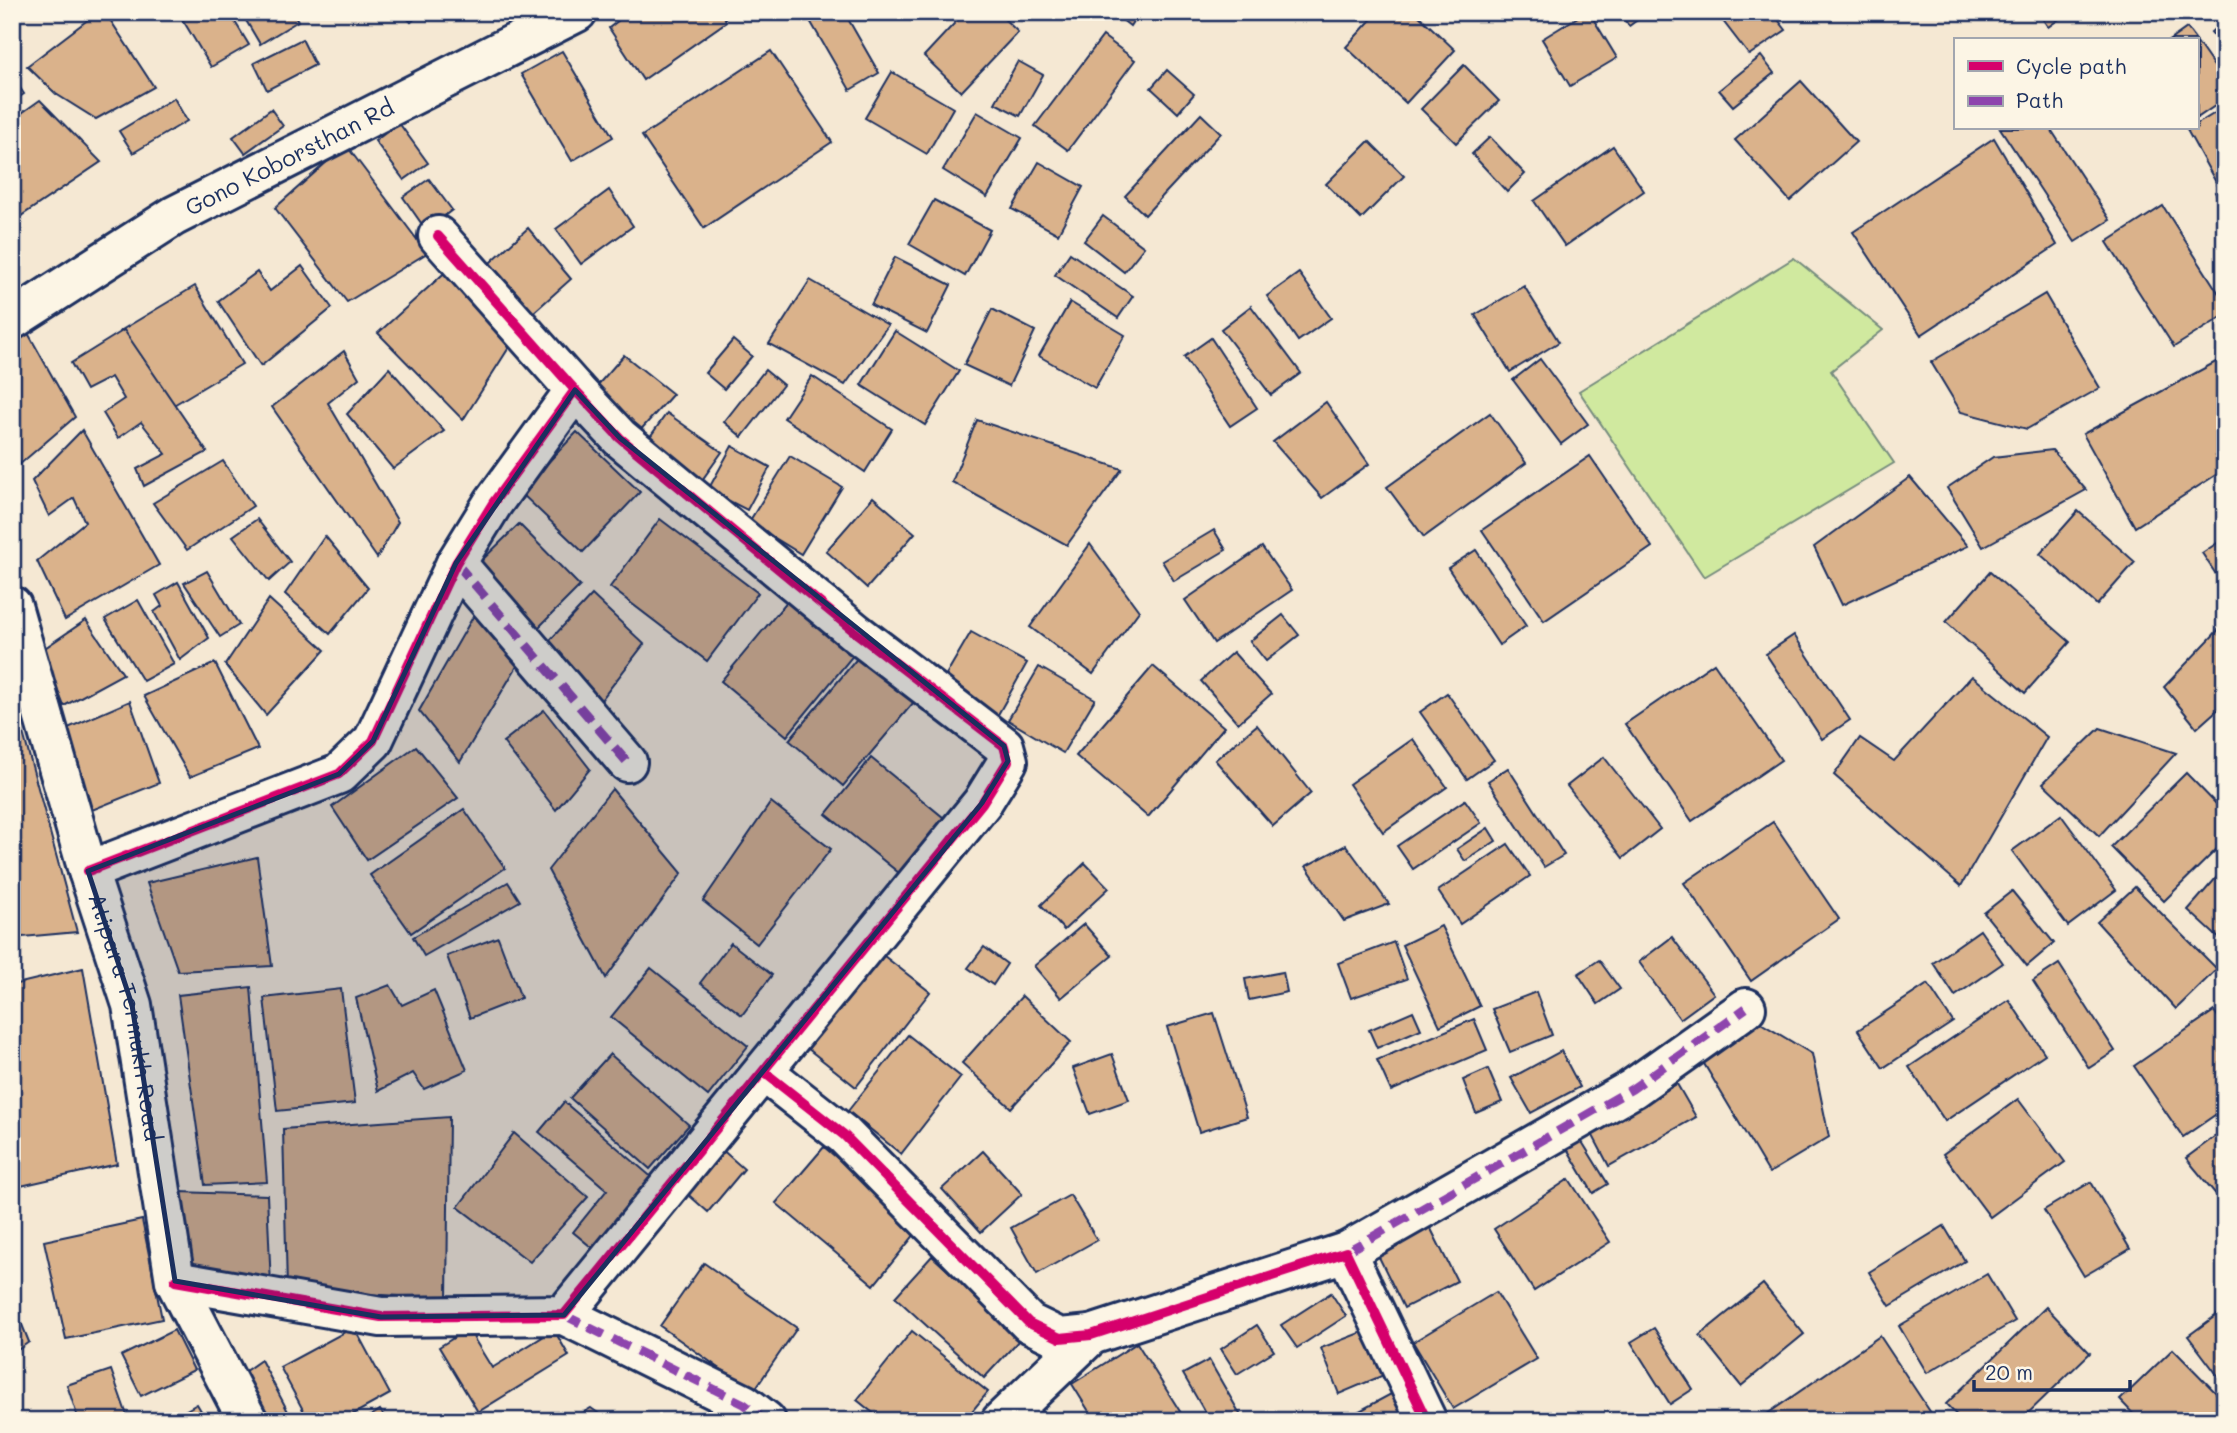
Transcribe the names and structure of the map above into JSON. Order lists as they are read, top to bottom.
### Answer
{
  "streets": {
    "street": ["Gono Koborsthan Rd", "Atipara Termukh Road"]
  },
  "legend": ["Cycle path", "Path"],
  "scale_bar": "20 m"
}
